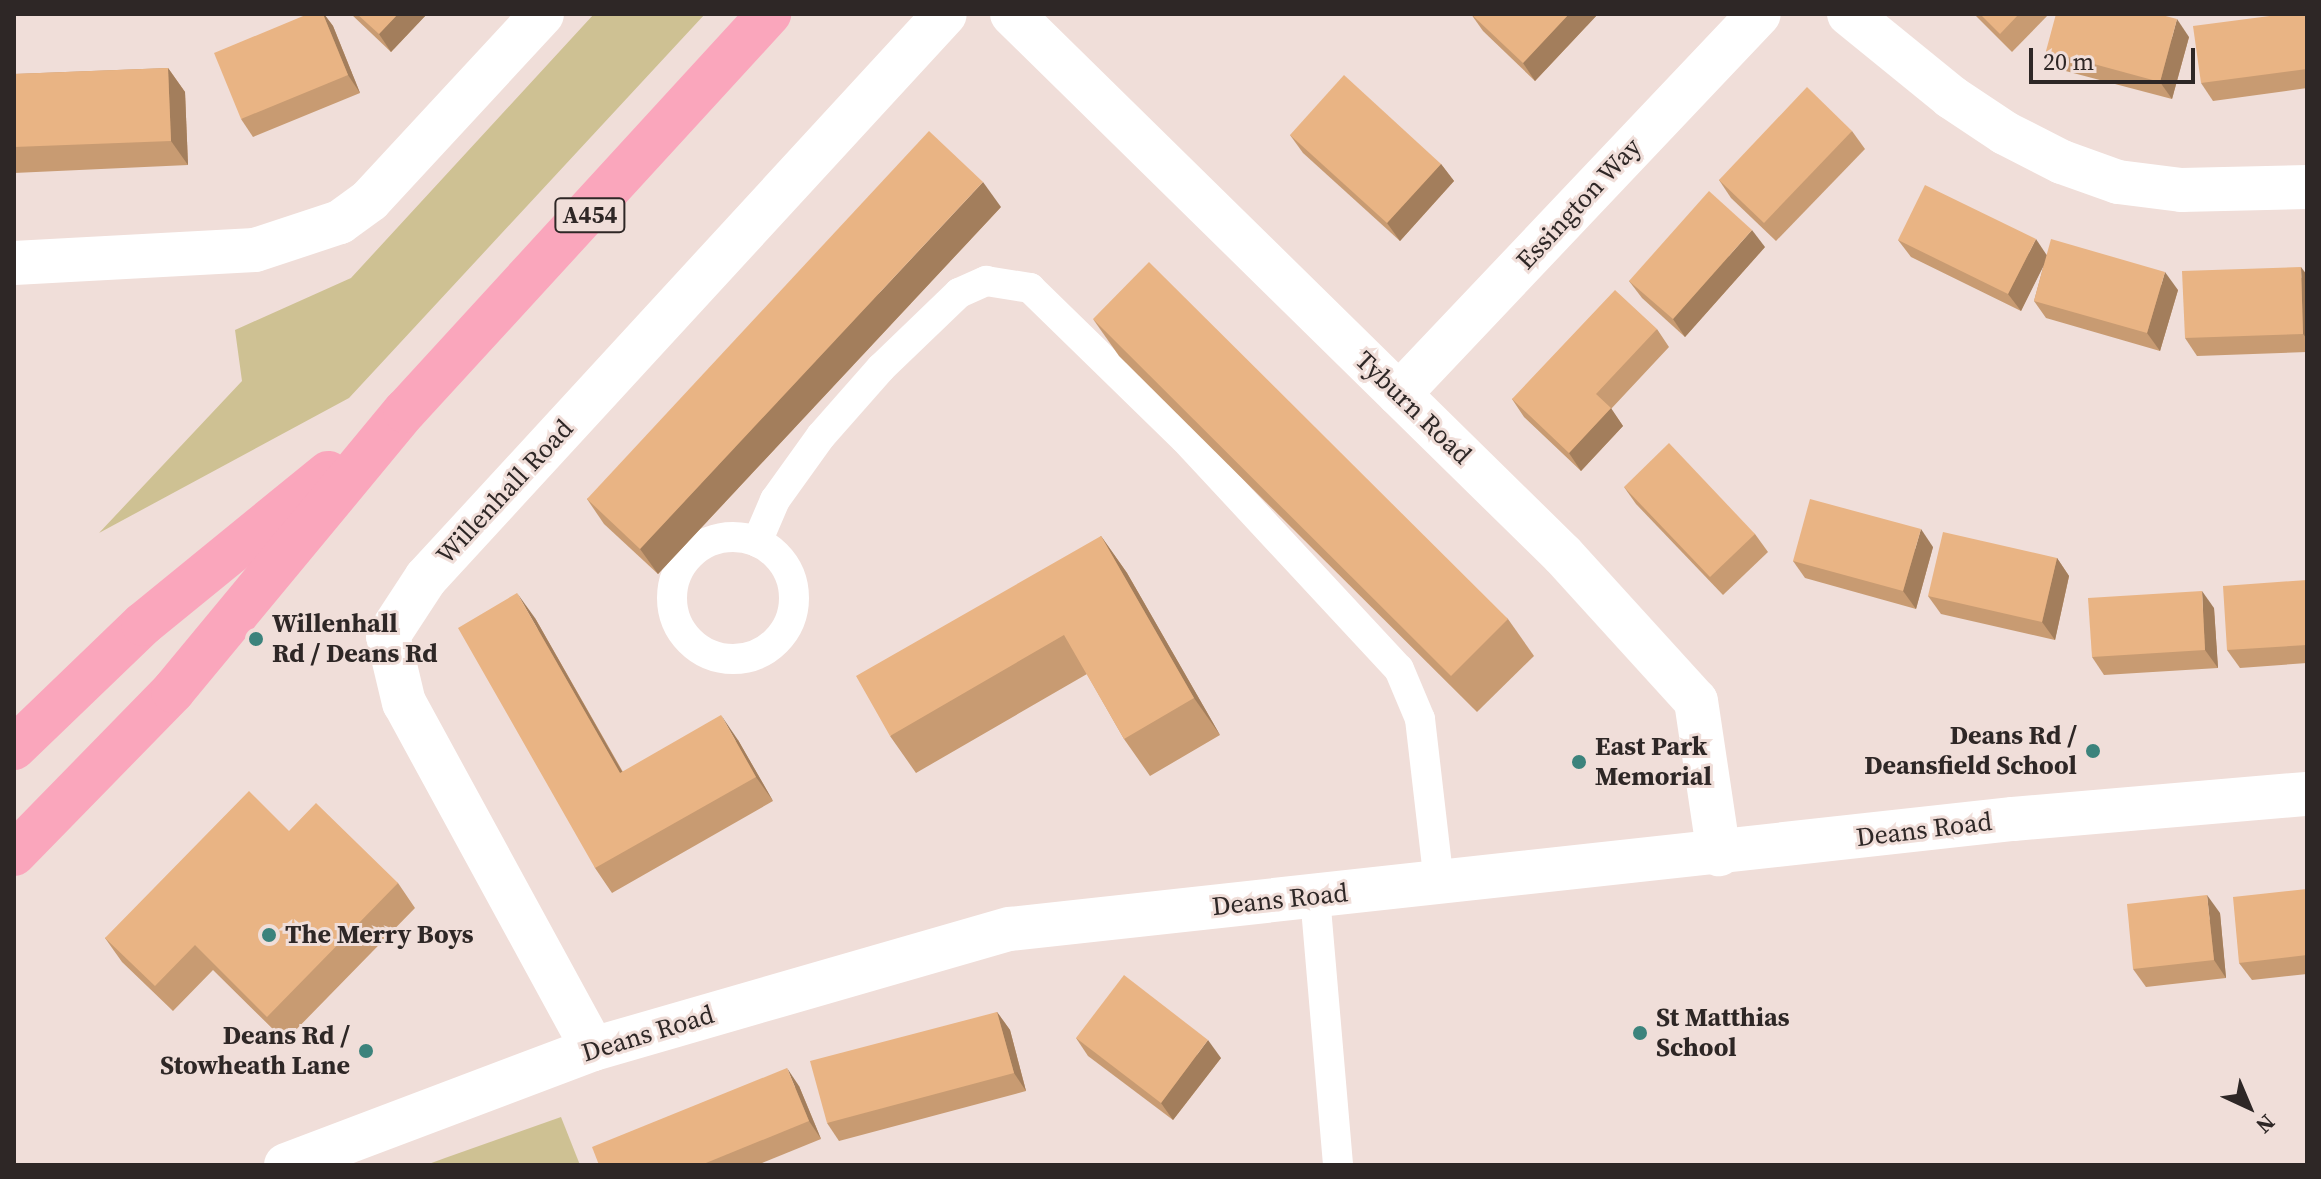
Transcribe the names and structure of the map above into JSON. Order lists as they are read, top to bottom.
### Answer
{
  "streets": {
    "highway": ["A454"],
    "street": [
      "Essington Way",
      "Tyburn Road",
      "Willenhall Road",
      "Deans Road"
    ]
  },
  "crossings": [
    ["Essington Way", "Tyburn Road"],
    ["Tyburn Road", "Deans Road"],
    ["Willenhall Road", "Deans Road"]
  ],
  "places": [
    "Willenhall Rd / Deans Rd",
    "Deans Rd / Deansfield School",
    "East Park Memorial",
    "The Merry Boys",
    "St Matthias School",
    "Deans Rd / Stowheath Lane"
  ],
  "scale_bar": "20 m",
  "north": "bottom right"
}
